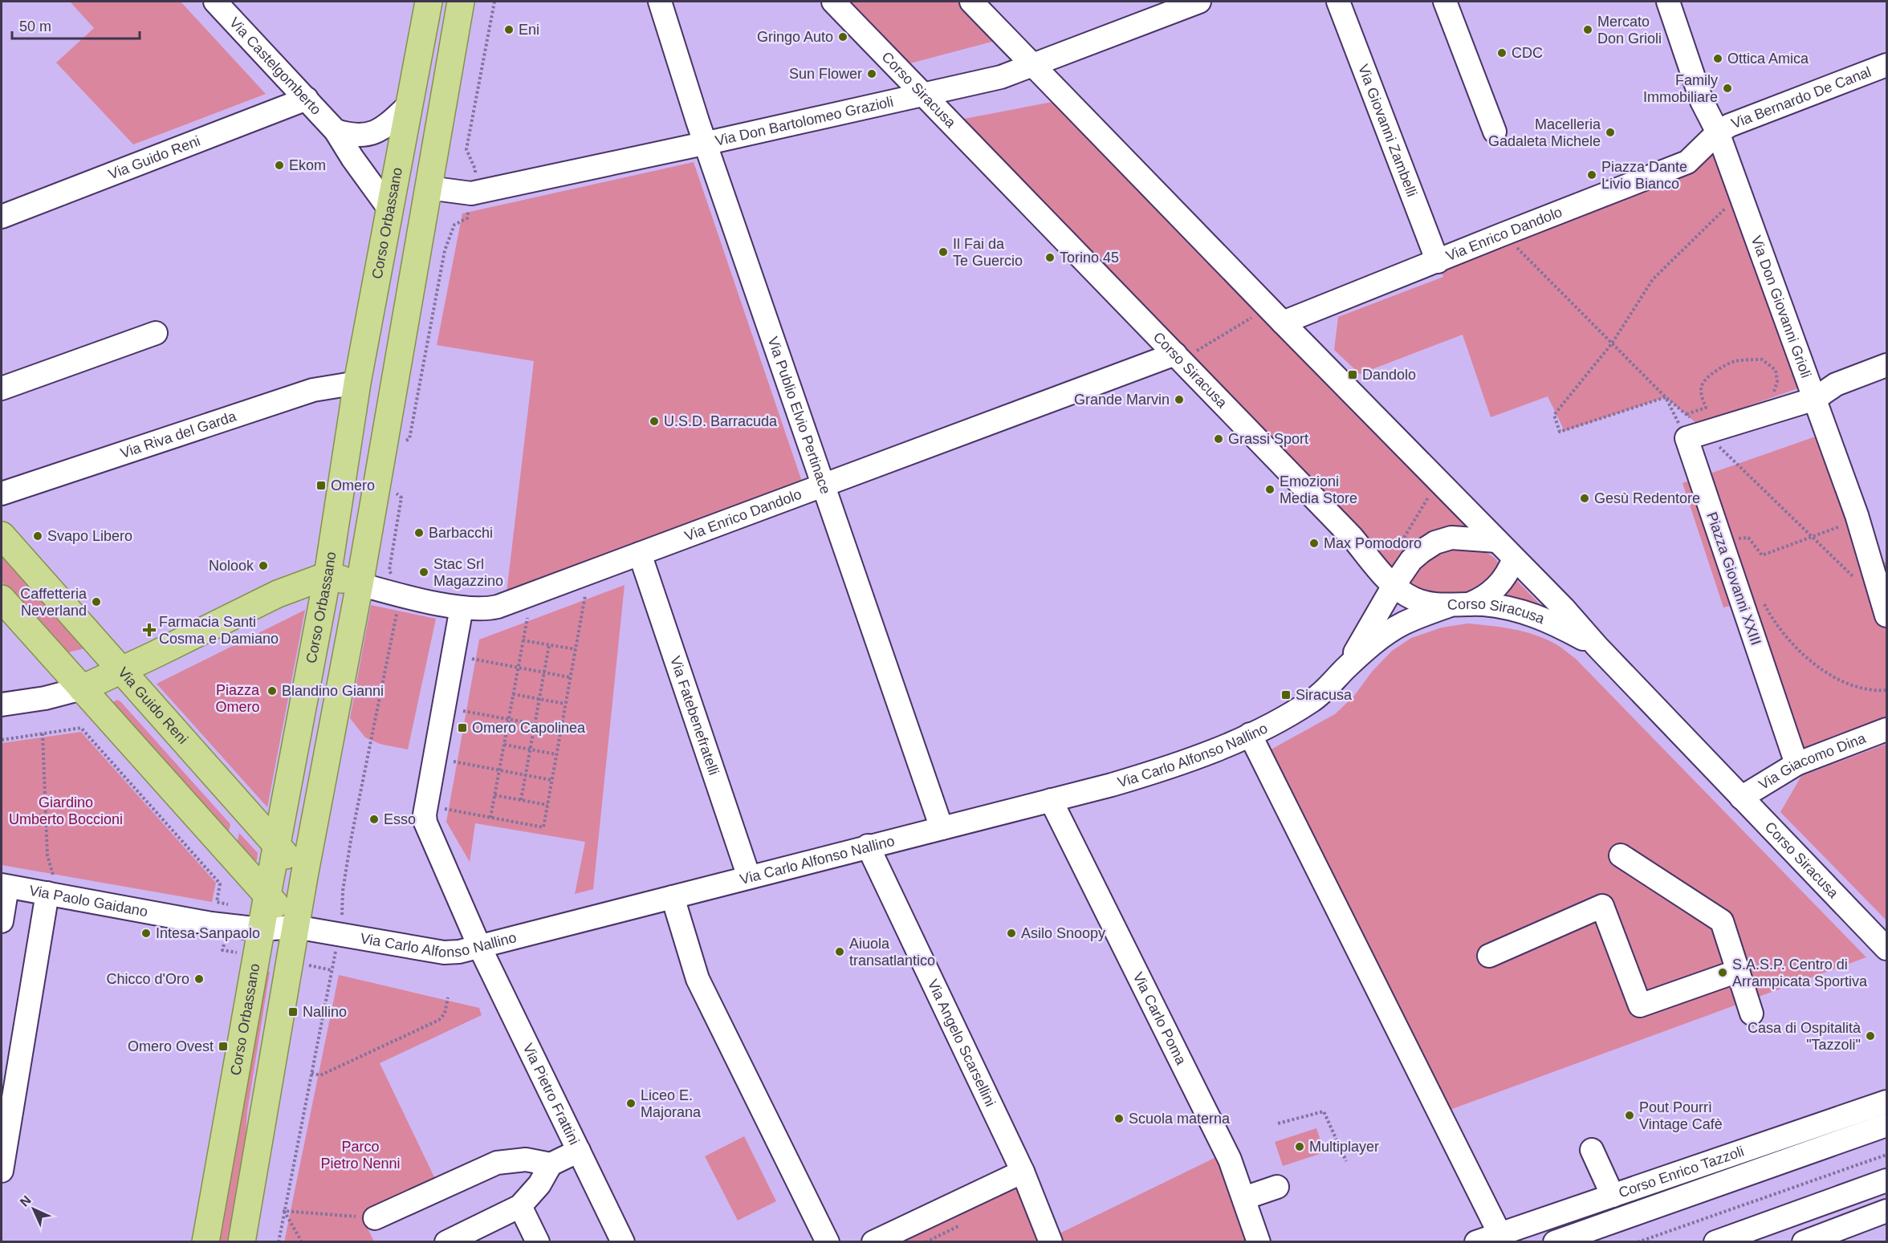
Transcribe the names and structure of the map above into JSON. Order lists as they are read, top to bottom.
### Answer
{
  "streets": {
    "main road": ["Via Guido Reni", "Corso Orbassano"],
    "street": [
      "Via Castelgomberto",
      "Corso Siracusa",
      "Via Bernardo De Canal",
      "Via Don Bartolomeo Grazioli",
      "Via Giovanni Zambelli",
      "Via Enrico Dandolo",
      "Via Don Giovanni Grioli",
      "Via Publio Elvio Pertinace",
      "Via Riva del Garda",
      "Piazza Giovanni XXIII",
      "Via Fatebenefratelli",
      "Via Carlo Alfonso Nallino",
      "Via Giacomo Dina",
      "Via Paolo Gaidano",
      "Via Carlo Poma",
      "Via Angelo Scarsellini",
      "Via Pietro Frattini",
      "Corso Enrico Tazzoli"
    ]
  },
  "crossings": [
    ["Via Castelgomberto", "Via Guido Reni"],
    ["Via Castelgomberto", "Corso Orbassano"],
    ["Corso Siracusa", "Via Don Bartolomeo Grazioli"],
    ["Corso Siracusa", "Via Enrico Dandolo"],
    ["Corso Siracusa", "Via Carlo Alfonso Nallino"],
    ["Corso Siracusa", "Via Giacomo Dina"],
    ["Via Bernardo De Canal", "Via Enrico Dandolo"],
    ["Via Bernardo De Canal", "Via Don Giovanni Grioli"],
    ["Via Don Bartolomeo Grazioli", "Via Publio Elvio Pertinace"],
    ["Via Giovanni Zambelli", "Via Enrico Dandolo"],
    ["Via Guido Reni", "Corso Orbassano"],
    ["Corso Orbassano", "Via Riva del Garda"],
    ["Corso Orbassano", "Via Carlo Alfonso Nallino"],
    ["Corso Orbassano", "Via Paolo Gaidano"],
    ["Via Enrico Dandolo", "Via Don Giovanni Grioli"],
    ["Via Enrico Dandolo", "Via Publio Elvio Pertinace"],
    ["Via Enrico Dandolo", "Via Fatebenefratelli"],
    ["Via Publio Elvio Pertinace", "Via Carlo Alfonso Nallino"],
    ["Piazza Giovanni XXIII", "Via Giacomo Dina"],
    ["Via Fatebenefratelli", "Via Carlo Alfonso Nallino"],
    ["Via Carlo Alfonso Nallino", "Via Paolo Gaidano"],
    ["Via Carlo Alfonso Nallino", "Via Carlo Poma"],
    ["Via Carlo Alfonso Nallino", "Via Angelo Scarsellini"],
    ["Via Carlo Alfonso Nallino", "Via Pietro Frattini"]
  ],
  "parks": ["Piazza Omero", "Giardino Umberto Boccioni", "Parco Pietro Nenni"],
  "places": {
    "other": [
      "Eni",
      "Mercato Don Grioli",
      "Gringo Auto",
      "CDC",
      "Ottica Amica",
      "Sun Flower",
      "Family Immobiliare",
      "Macelleria Gadaleta Michele",
      "Ekom",
      "Piazza Dante Livio Bianco",
      "Il Fai da Te Guercio",
      "Torino 45",
      "Grande Marvin",
      "U.S.D. Barracuda",
      "Grassi Sport",
      "Emozioni Media Store",
      "Gesù Redentore",
      "Barbacchi",
      "Svapo Libero",
      "Max Pomodoro",
      "Nolook",
      "Stac Srl Magazzino",
      "Caffetteria Neverland",
      "Blandino Gianni",
      "Esso",
      "Intesa Sanpaolo",
      "Asilo Snoopy",
      "Aiuola transatlantico",
      "S.A.S.P. Centro di Arrampicata Sportiva",
      "Chicco d'Oro",
      "Casa di Ospitalità \"Tazzoli\"",
      "Liceo E. Majorana",
      "Pout Pourrì Vintage Cafè",
      "Scuola materna",
      "Multiplayer"
    ],
    "transit": [
      "Dandolo",
      "Omero",
      "Siracusa",
      "Omero Capolinea",
      "Nallino",
      "Omero Ovest"
    ],
    "health": ["Farmacia Santi Cosma e Damiano"]
  },
  "scale_bar": "50 m",
  "north": "top left"
}
